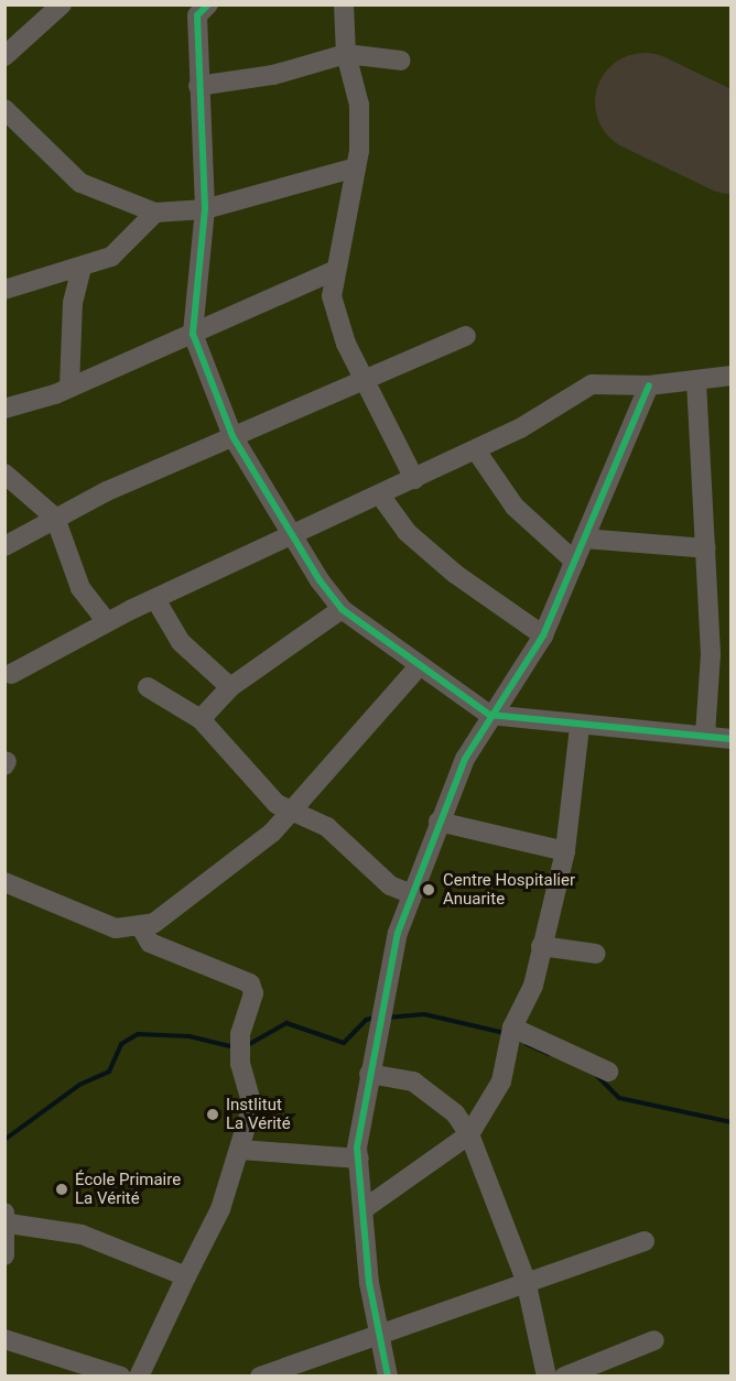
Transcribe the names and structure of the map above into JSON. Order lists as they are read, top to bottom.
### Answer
{
  "places": ["Centre Hospitalier Anuarite", "InstIitut La Vérité", "École Primaire La Vérité"]
}
